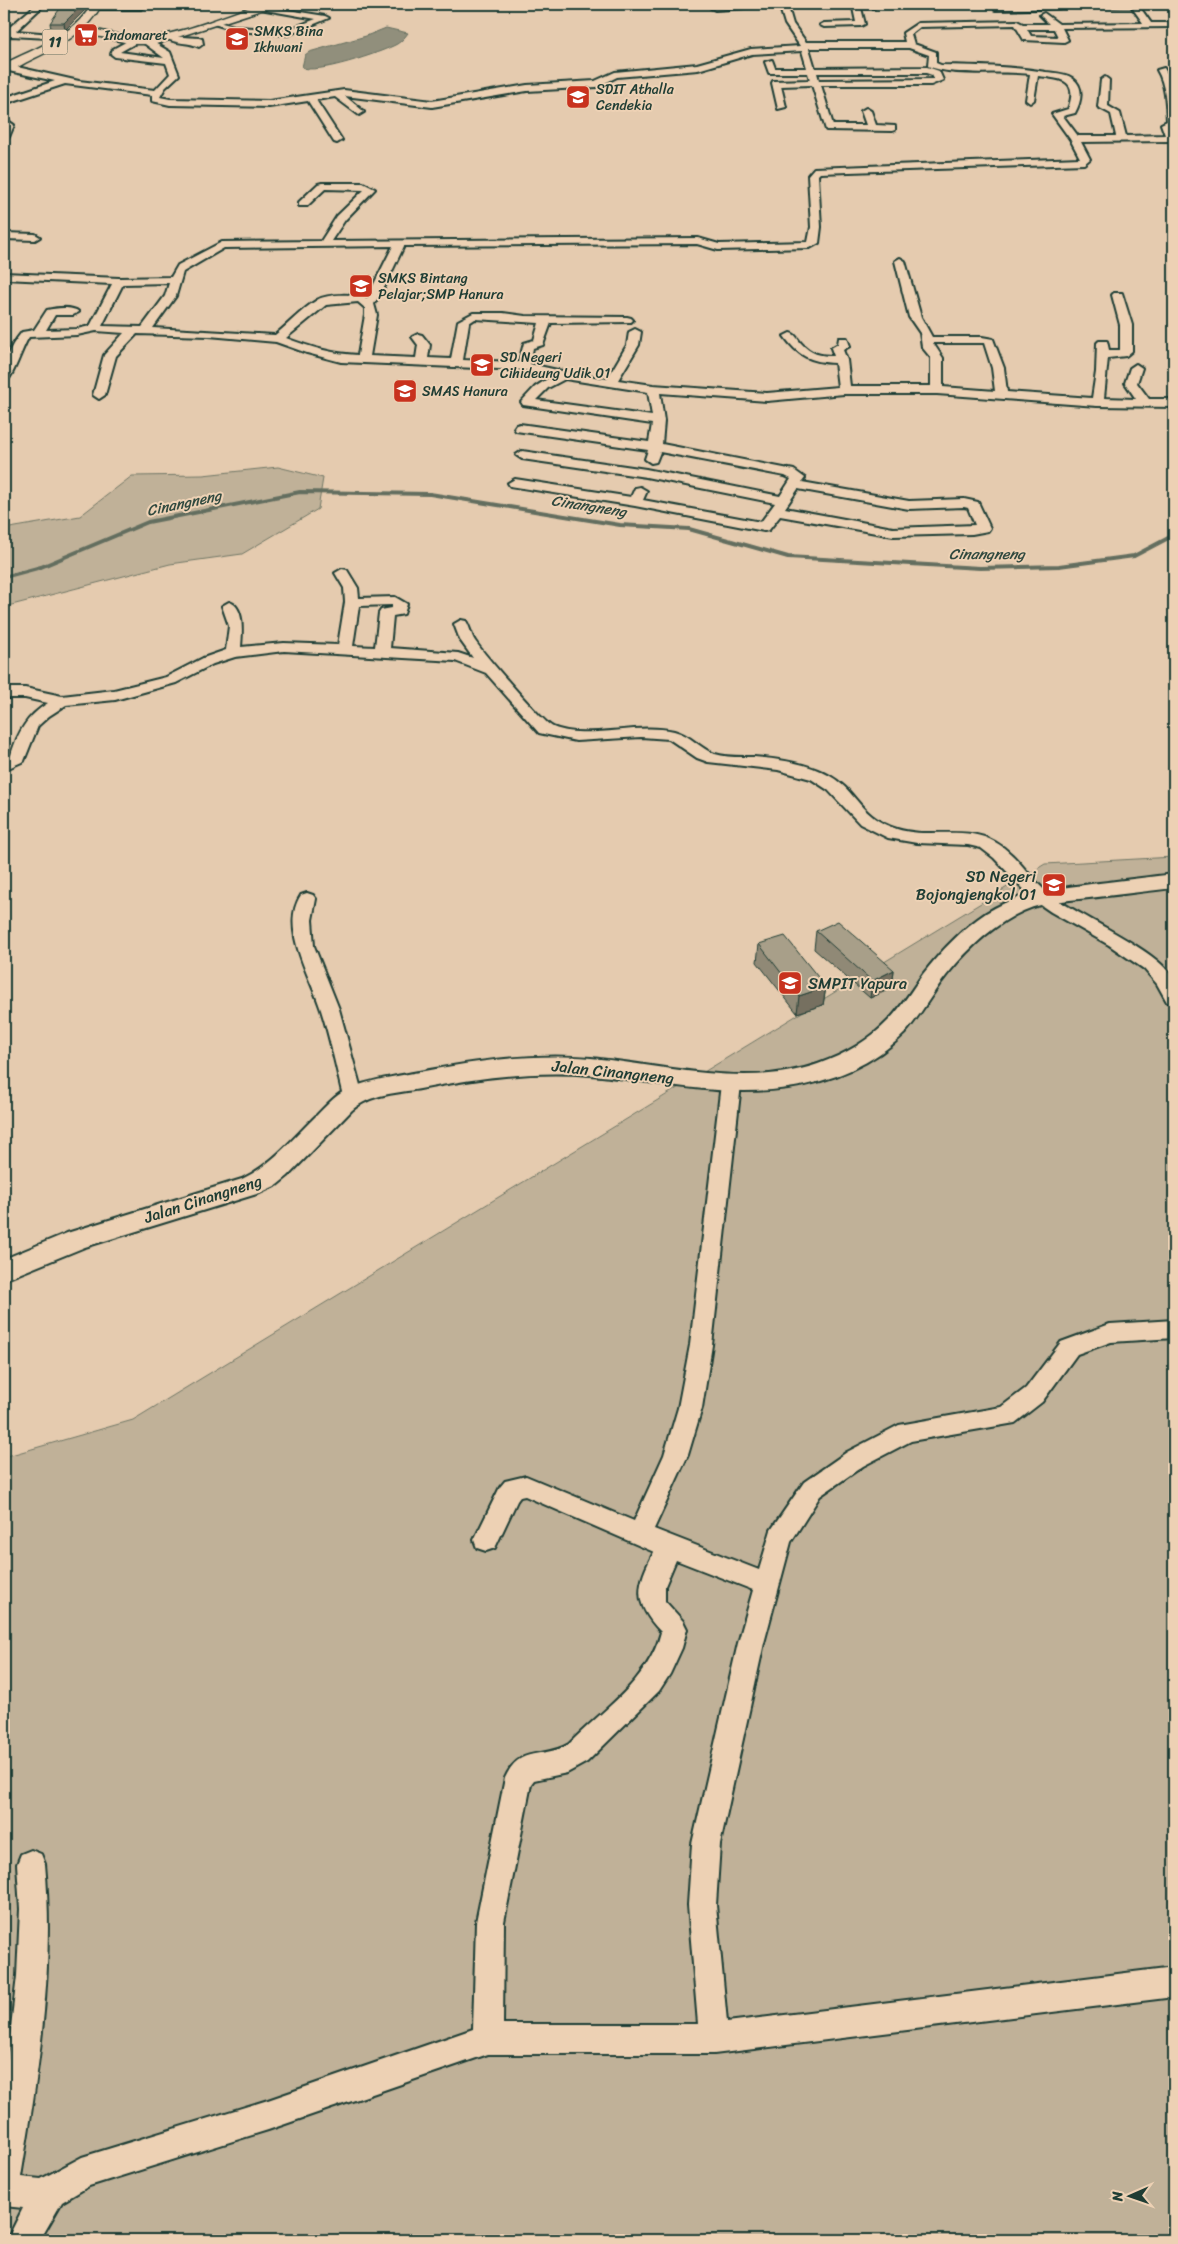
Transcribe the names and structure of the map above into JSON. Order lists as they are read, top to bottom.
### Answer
{
  "streets": {
    "main road": ["11"],
    "street": ["Jalan Cinangneng"]
  },
  "water": ["Cinangneng"],
  "places": {
    "supermarket": ["Indomaret"],
    "school or university": [
      "SMKS Bina Ikhwani",
      "SDIT Athalla Cendekia",
      "SMKS Bintang Pelajar;SMP Hanura",
      "SD Negeri Cihideung Udik 01",
      "SMAS Hanura",
      "SD Negeri Bojongjengkol 01",
      "SMPIT Yapura"
    ]
  },
  "north": "left"
}
